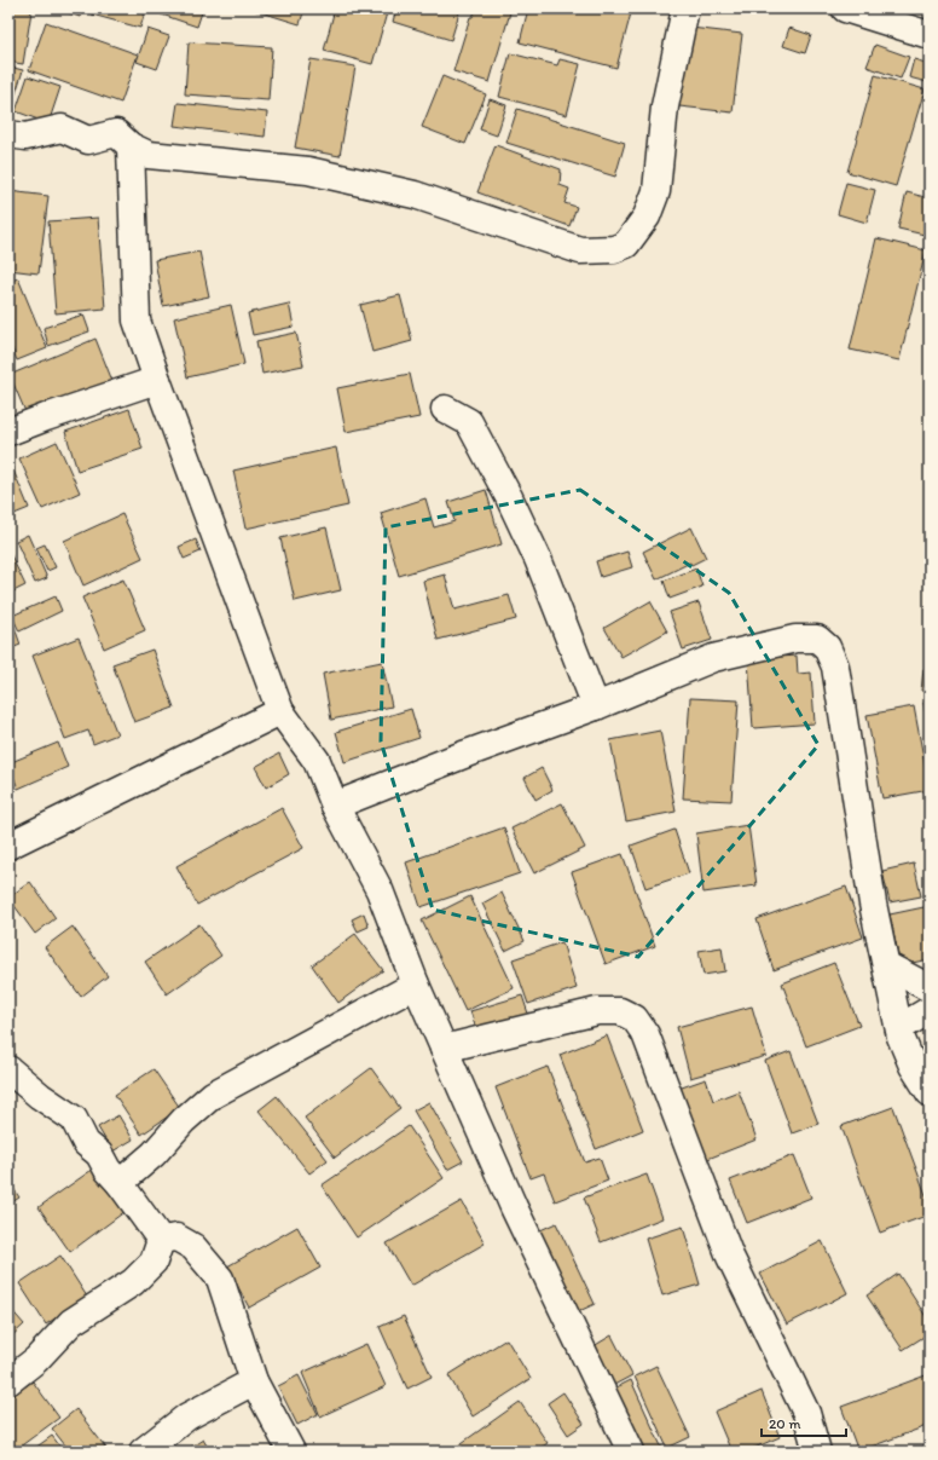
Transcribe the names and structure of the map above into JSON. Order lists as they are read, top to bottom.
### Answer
{
  "scale_bar": "20 m"
}
